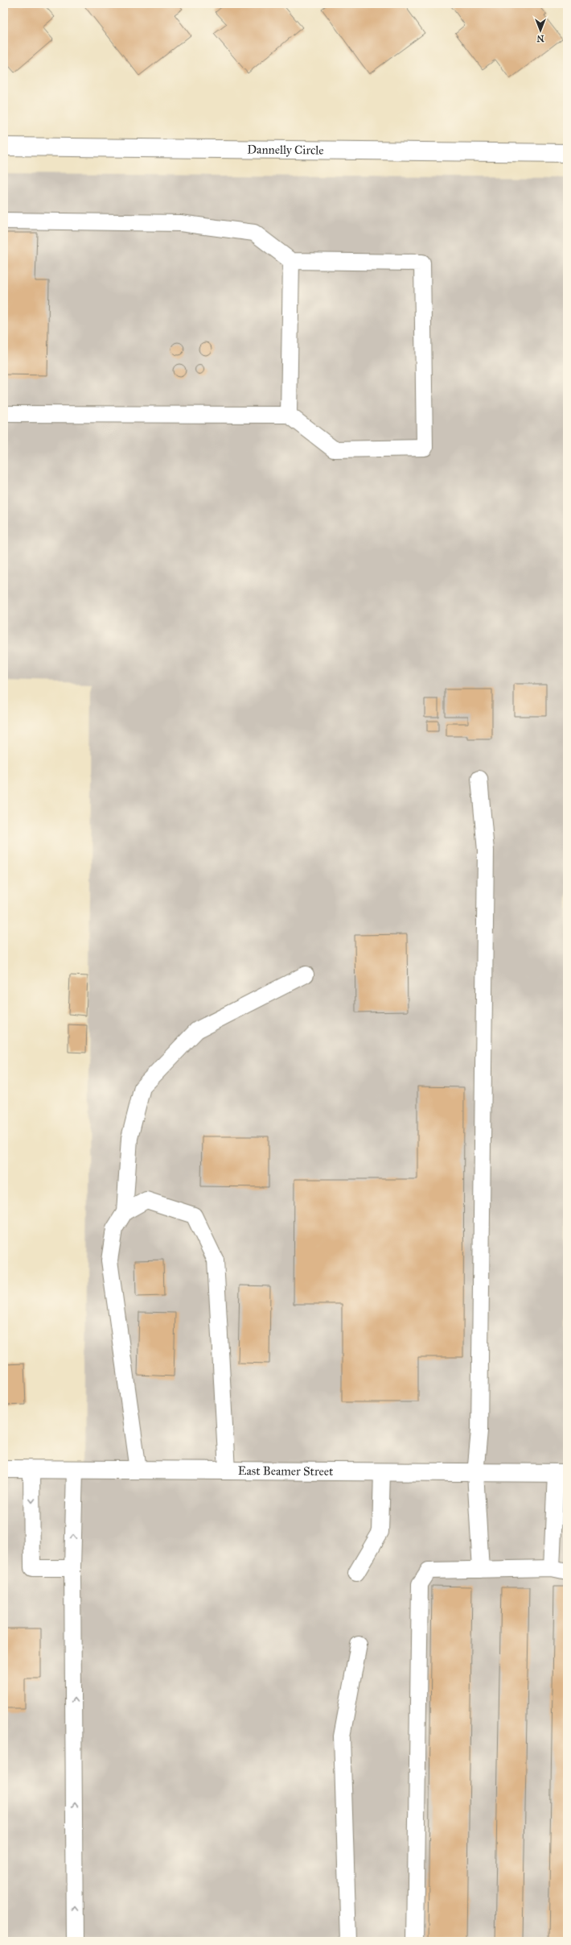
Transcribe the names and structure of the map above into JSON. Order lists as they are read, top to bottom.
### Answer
{
  "streets": {
    "street": ["Dannelly Circle", "East Beamer Street"]
  },
  "north": "bottom"
}
